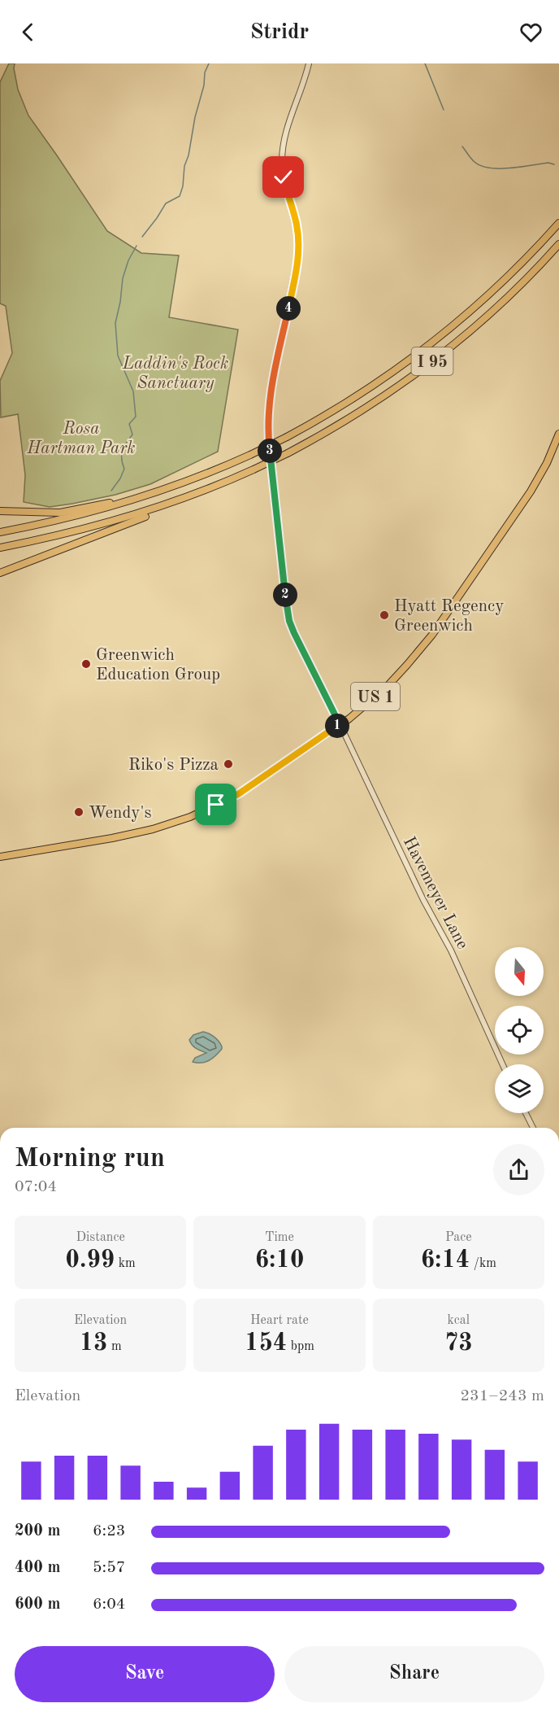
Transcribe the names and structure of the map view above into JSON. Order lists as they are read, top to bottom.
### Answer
{
  "streets": {
    "highway": ["I 95"],
    "main road": ["US 1"],
    "street": ["Havemeyer Lane"]
  },
  "crossings": [
    ["US 1", "Havemeyer Lane"]
  ],
  "parks": ["Laddin's Rock Sanctuary", "Rosa Hartman Park"],
  "places": [
    "Hyatt Regency Greenwich",
    "Greenwich Education Group",
    "Riko's Pizza",
    "Wendy's"
  ],
  "north": "bottom",
  "page": {
    "header": "Stridr",
    "pins": [
      "4",
      "3",
      "2",
      "1"
    ],
    "heading": ["Morning run", "07:04"],
    "stats": [
      ["Distance", "0.99 km"],
      ["Time", "6:10"],
      ["Pace", "6:14 /km"],
      ["Elevation", "13 m"],
      ["Heart rate", "154 bpm"],
      ["kcal", "73"]
    ],
    "chart": ["Elevation", "231–243 m"],
    "list": [
      {
        "name": "200 m",
        "note": "6:23"
      },
      {
        "name": "400 m",
        "note": "5:57"
      },
      {
        "name": "600 m",
        "note": "6:04"
      }
    ],
    "buttons": ["Save", "Share"]
  }
}
